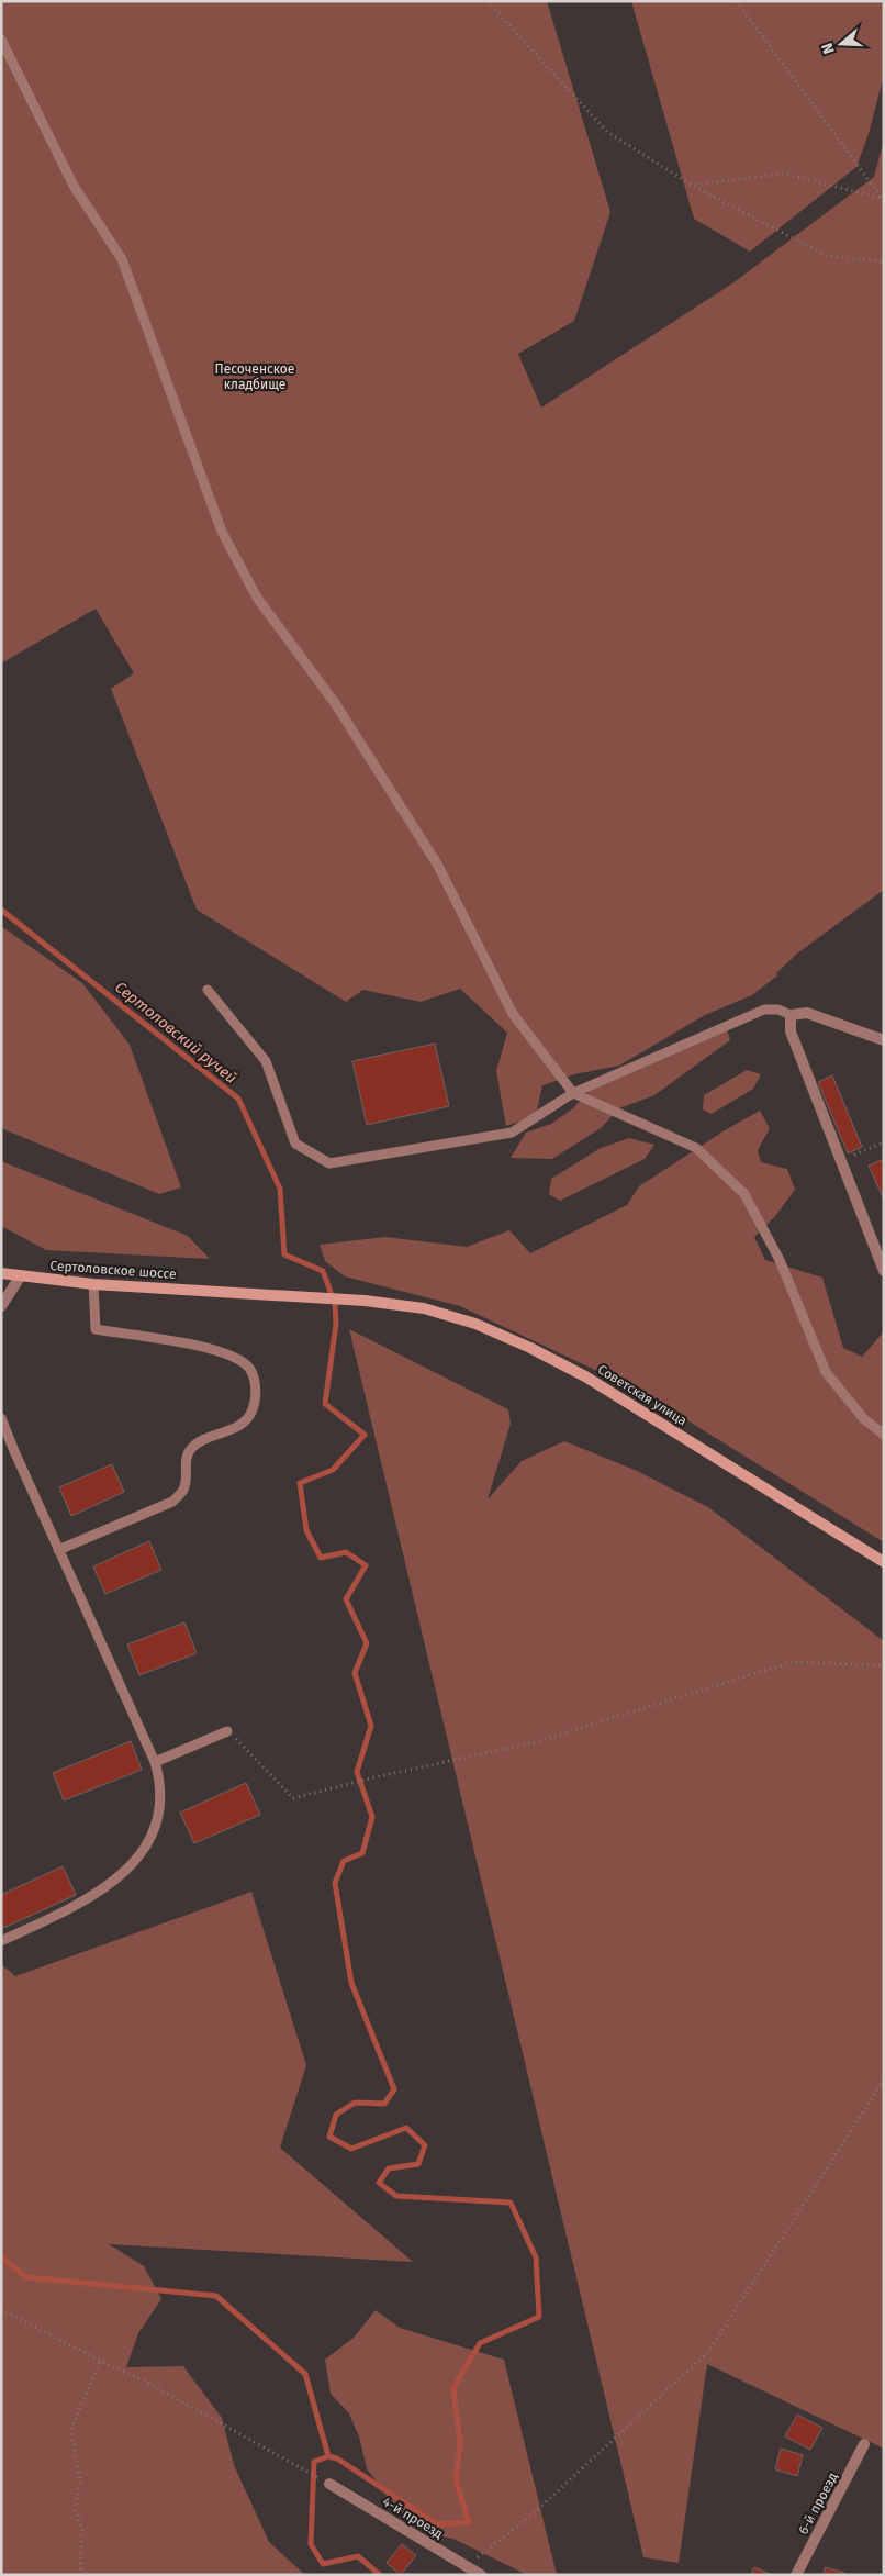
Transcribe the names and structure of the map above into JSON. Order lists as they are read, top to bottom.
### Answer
{
  "streets": {
    "main road": ["Сертоловское шоссе", "Советская улица"],
    "street": ["6-й проезд", "4-й проезд"]
  },
  "crossings": [
    ["Сертоловское шоссе", "Советская улица"]
  ],
  "water": ["Сертоловский ручей"],
  "parks": ["Песоченское кладбище"],
  "north": "left"
}
